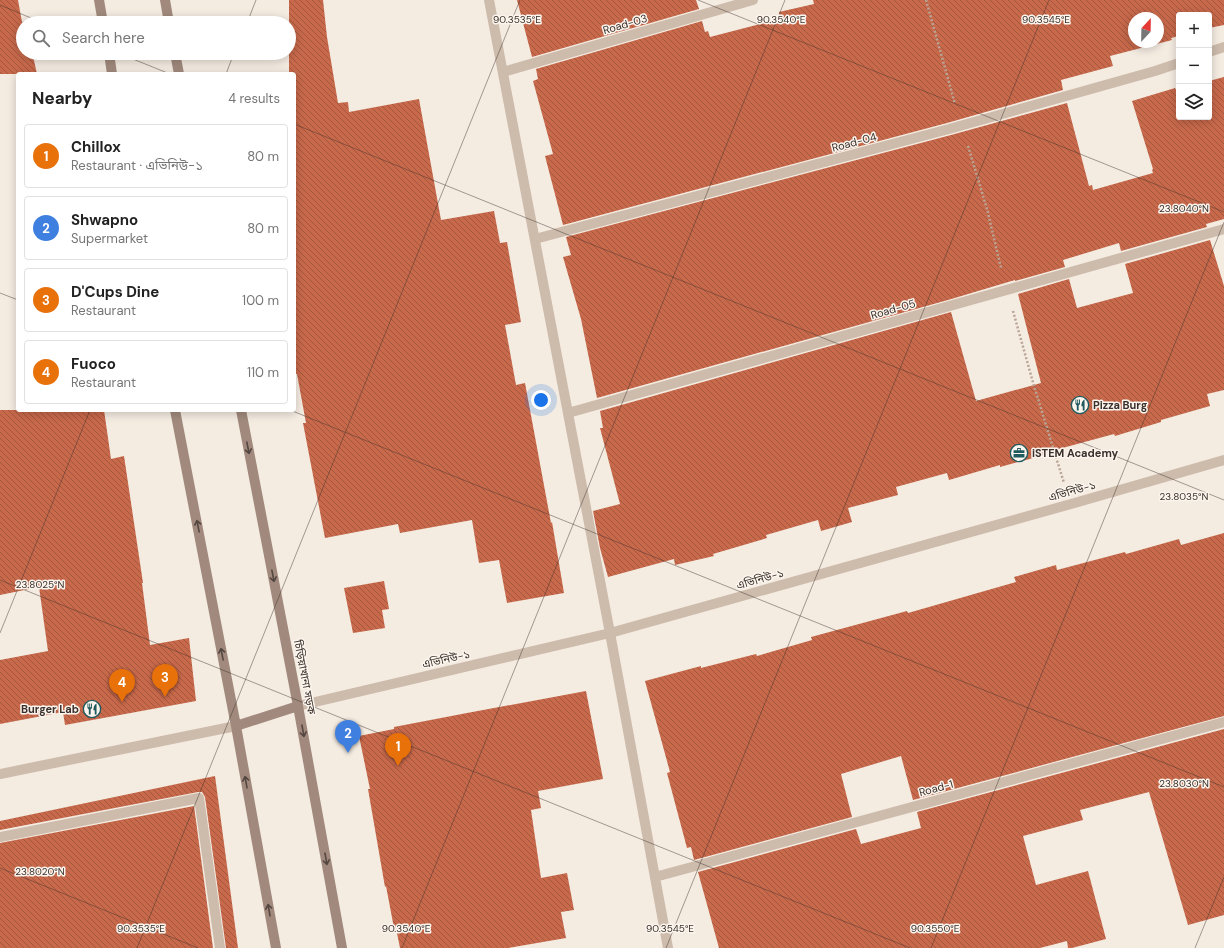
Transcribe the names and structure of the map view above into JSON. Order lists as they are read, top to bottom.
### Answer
{
  "streets": {
    "main road": ["চিড়িয়াখানা সড়ক"],
    "street": [
      "Road-03",
      "Road-04",
      "Road-05",
      "এভিনিউ-১",
      "Road-1"
    ]
  },
  "crossings": [
    ["এভিনিউ-১", "চিড়িয়াখানা সড়ক"]
  ],
  "places": {
    "restaurant": ["Pizza Burg", "Burger Lab"],
    "office": ["iSTEM Academy"]
  },
  "north": "top",
  "page": {
    "map_buttons": ["+", "−"],
    "search": "Search here",
    "heading": ["Nearby", "4 results"],
    "list": [
      {
        "mark": "1",
        "name": "Chillox",
        "note": "Restaurant · এভিনিউ-১",
        "value": "80 m"
      },
      {
        "mark": "2",
        "name": "Shwapno",
        "note": "Supermarket",
        "value": "80 m"
      },
      {
        "mark": "3",
        "name": "D'Cups Dine",
        "note": "Restaurant",
        "value": "100 m"
      },
      {
        "mark": "4",
        "name": "Fuoco",
        "note": "Restaurant",
        "value": "110 m"
      }
    ],
    "pins": [
      "3",
      "4",
      "2",
      "1"
    ]
  },
  "coordinates": [
    "90.3535°E",
    "90.3540°E",
    "90.3545°E",
    "23.8040°N",
    "23.8035°N",
    "23.8025°N",
    "23.8030°N",
    "23.8020°N",
    "90.3550°E"
  ]
}
